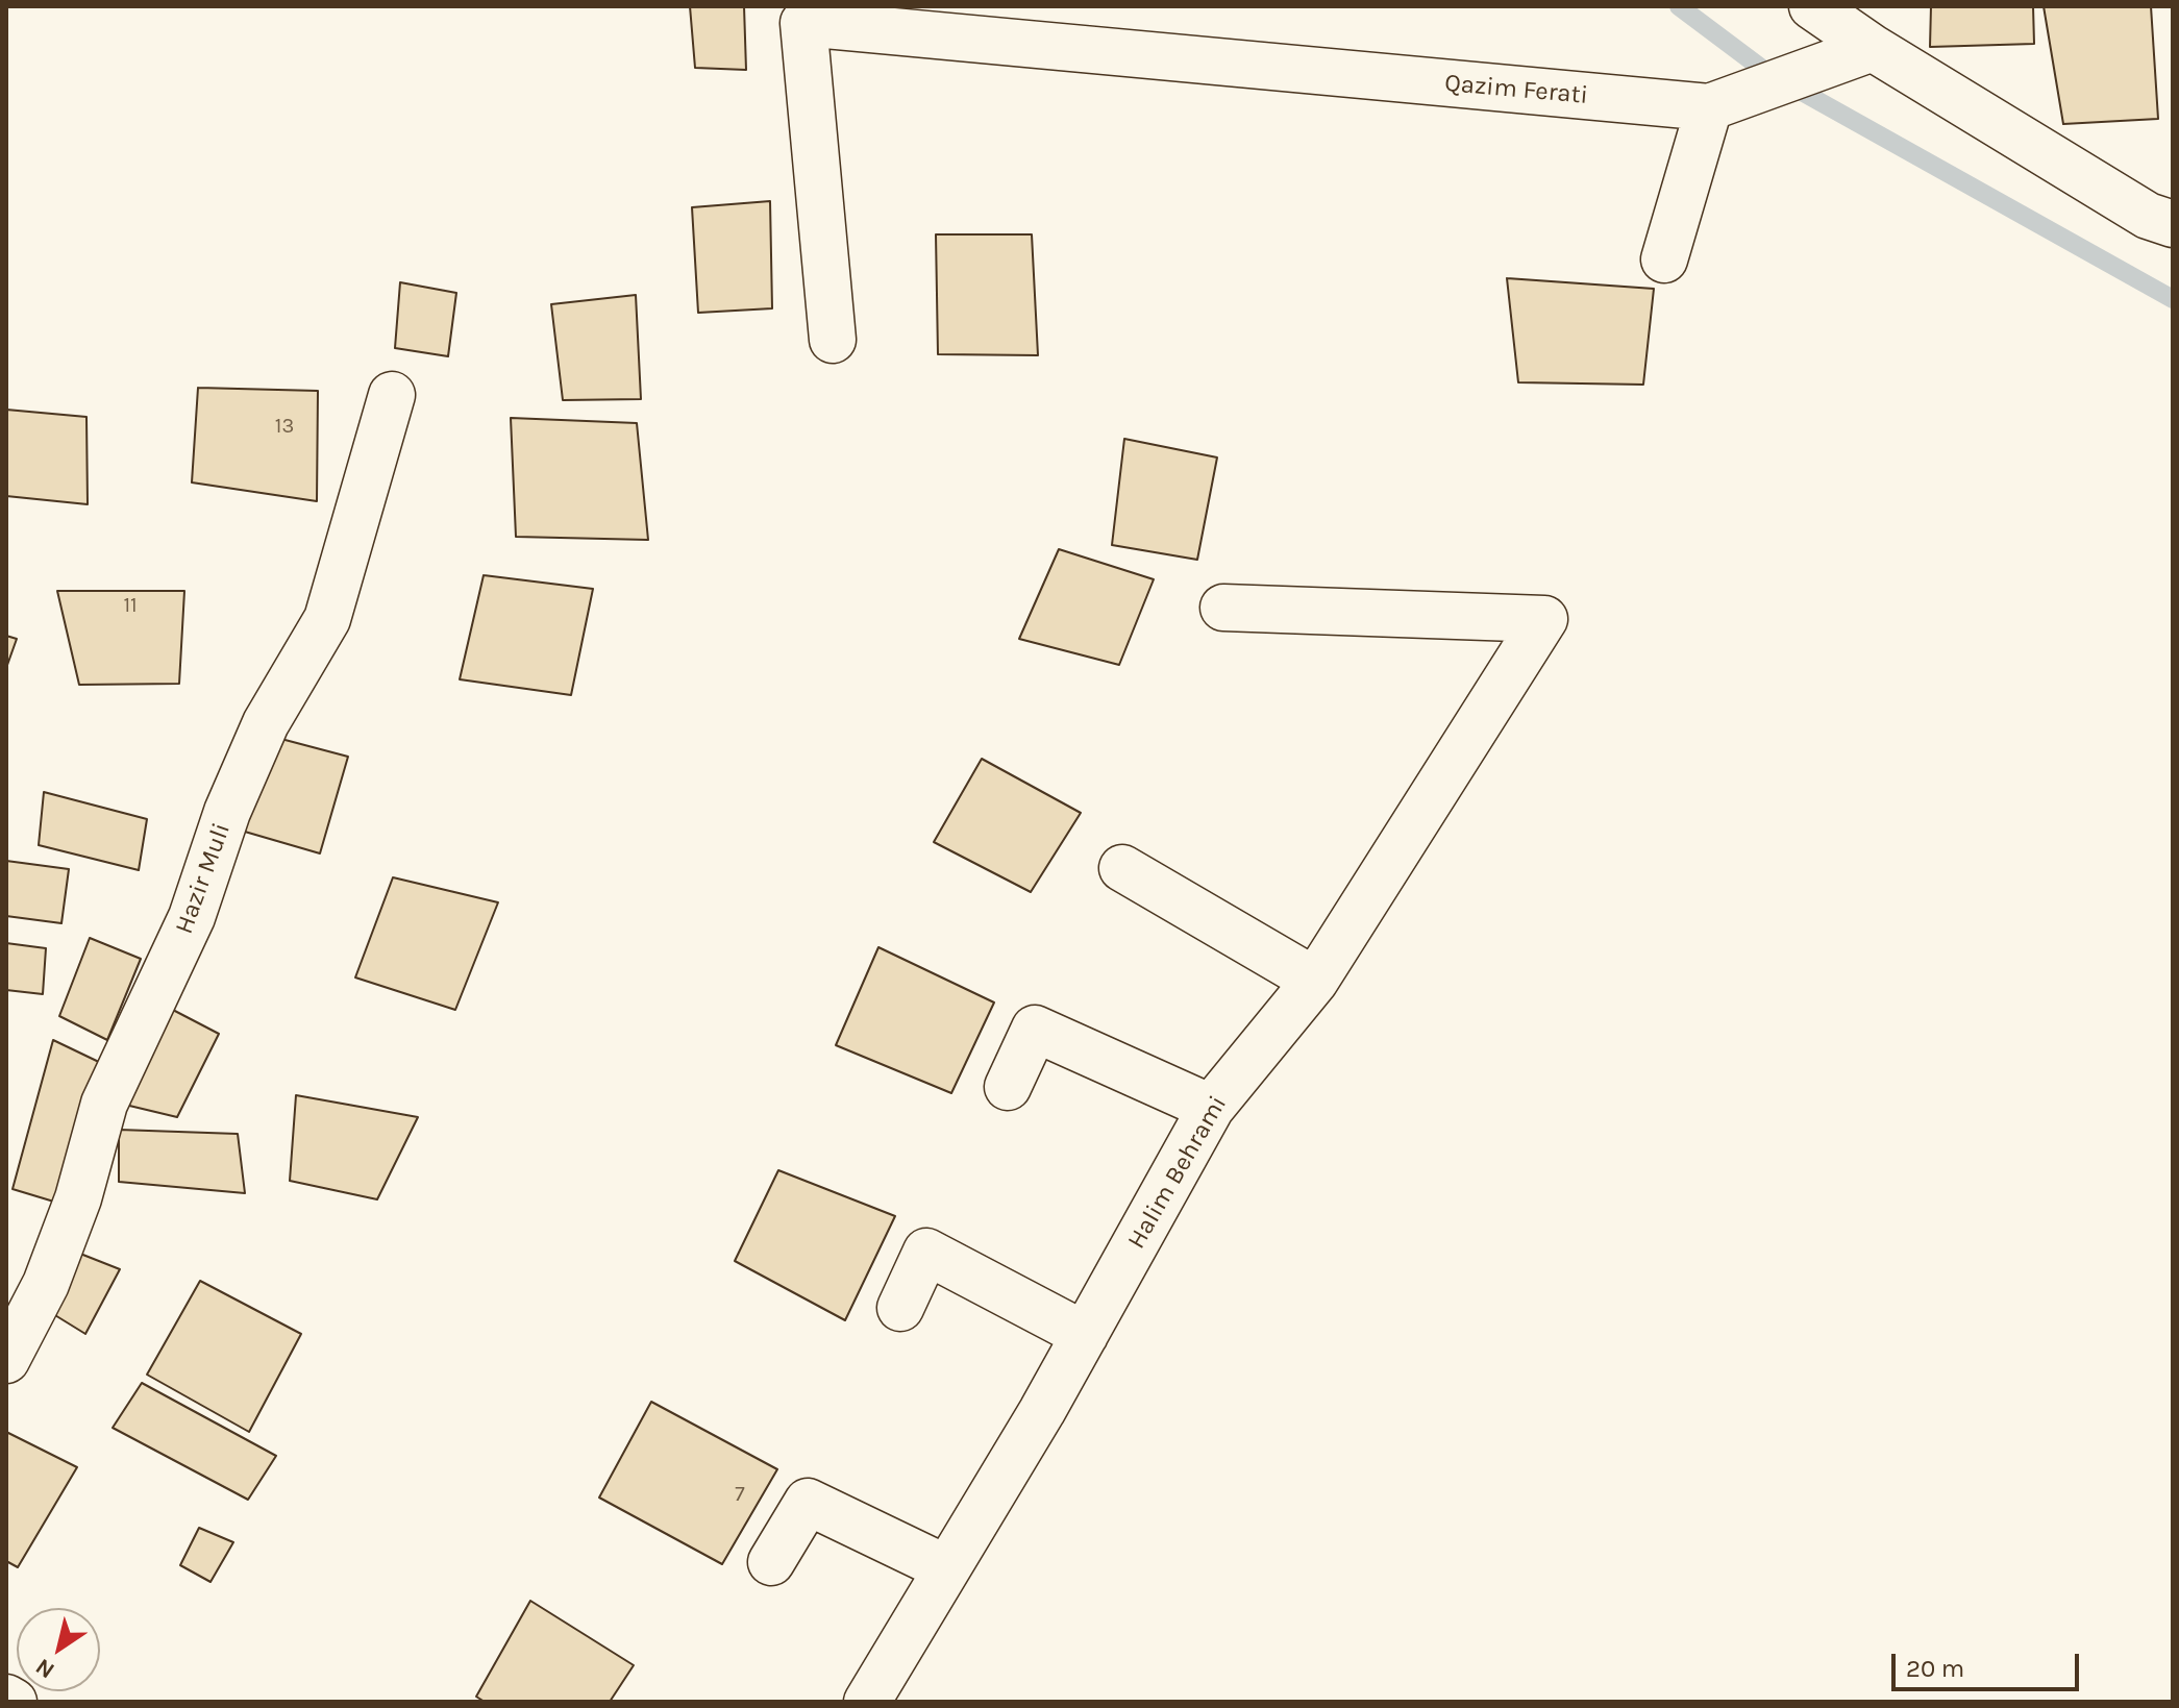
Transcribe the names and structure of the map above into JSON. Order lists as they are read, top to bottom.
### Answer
{
  "streets": {
    "street": ["Qazim Ferati", "Hazir Muli", "Halim Behrami"]
  },
  "house_numbers": ["13", "11", "7"],
  "scale_bar": "20 m",
  "north": "bottom left"
}
